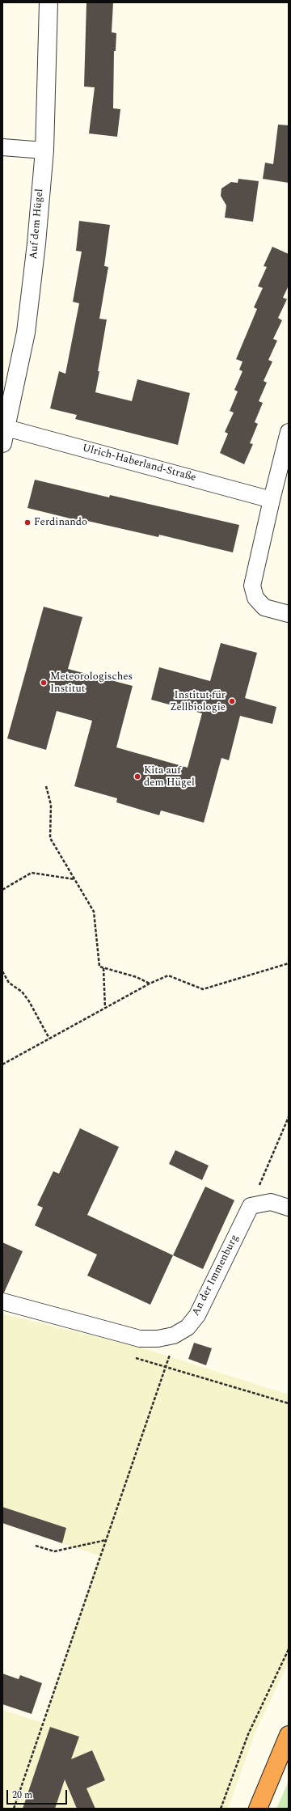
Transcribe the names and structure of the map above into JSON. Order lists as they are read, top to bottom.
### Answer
{
  "streets": {
    "street": ["Auf dem Hügel", "Ulrich-Haberland-Straße", "An der Immenburg"]
  },
  "crossings": [
    ["Auf dem Hügel", "Ulrich-Haberland-Straße"]
  ],
  "places": [
    "Ferdinando",
    "Meteorologisches Institut",
    "Institut für Zellbiologie",
    "Kita auf dem Hügel"
  ],
  "scale_bar": "20 m"
}
